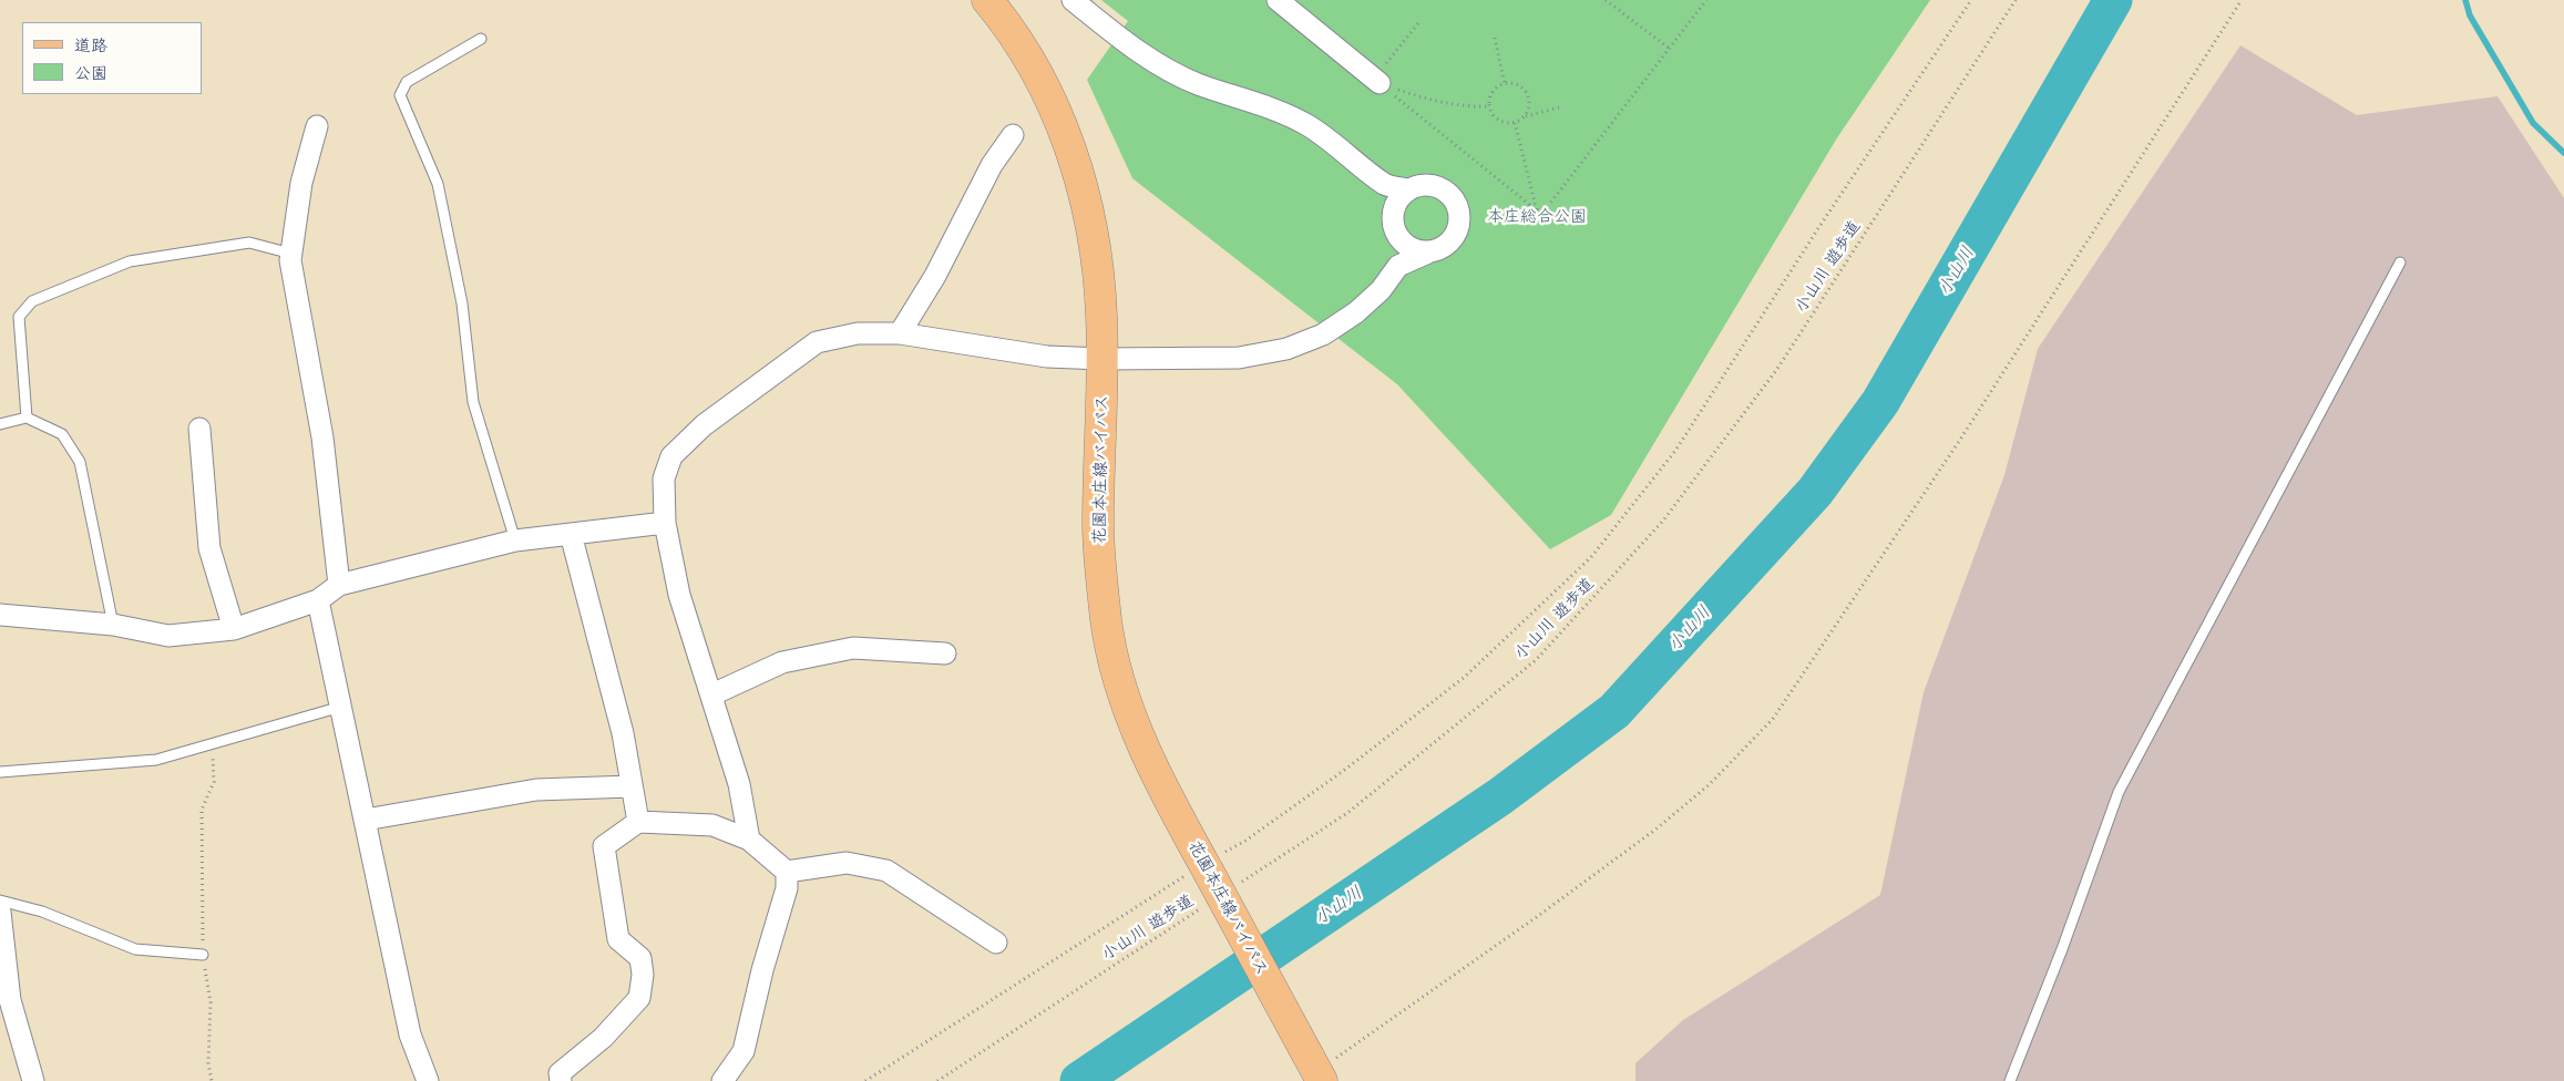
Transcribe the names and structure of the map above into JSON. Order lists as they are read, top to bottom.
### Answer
{
  "streets": {
    "main road": ["花園本庄線バイパス"],
    "path": ["小山川 遊歩道"]
  },
  "water": ["小山川"],
  "parks": ["本庄総合公園"],
  "legend": ["道路", "公園"]
}
